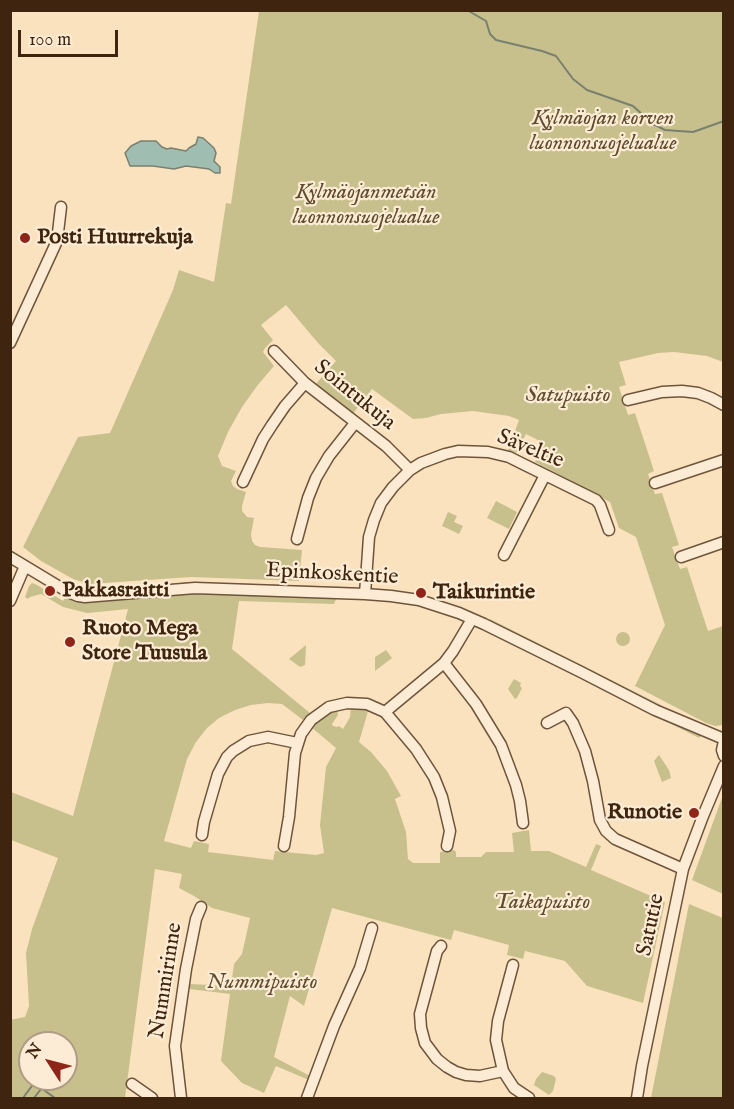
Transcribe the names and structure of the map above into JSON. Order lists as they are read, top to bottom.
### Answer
{
  "streets": {
    "street": [
      "Sointukuja",
      "Säveltie",
      "Epinkoskentie",
      "Satutie",
      "Nummirinne"
    ]
  },
  "crossings": [
    ["Sointukuja", "Säveltie"],
    ["Säveltie", "Epinkoskentie"]
  ],
  "parks": [
    "Kylmäojan korven luonnonsuojelualue",
    "Kylmäojanmetsän luonnonsuojelualue",
    "Satupuisto",
    "Taikapuisto",
    "Nummipuisto"
  ],
  "places": [
    "Posti Huurrekuja",
    "Pakkasraitti",
    "Taikurintie",
    "Ruoto Mega Store Tuusula",
    "Runotie"
  ],
  "scale_bar": "100 m",
  "north": "top left"
}
